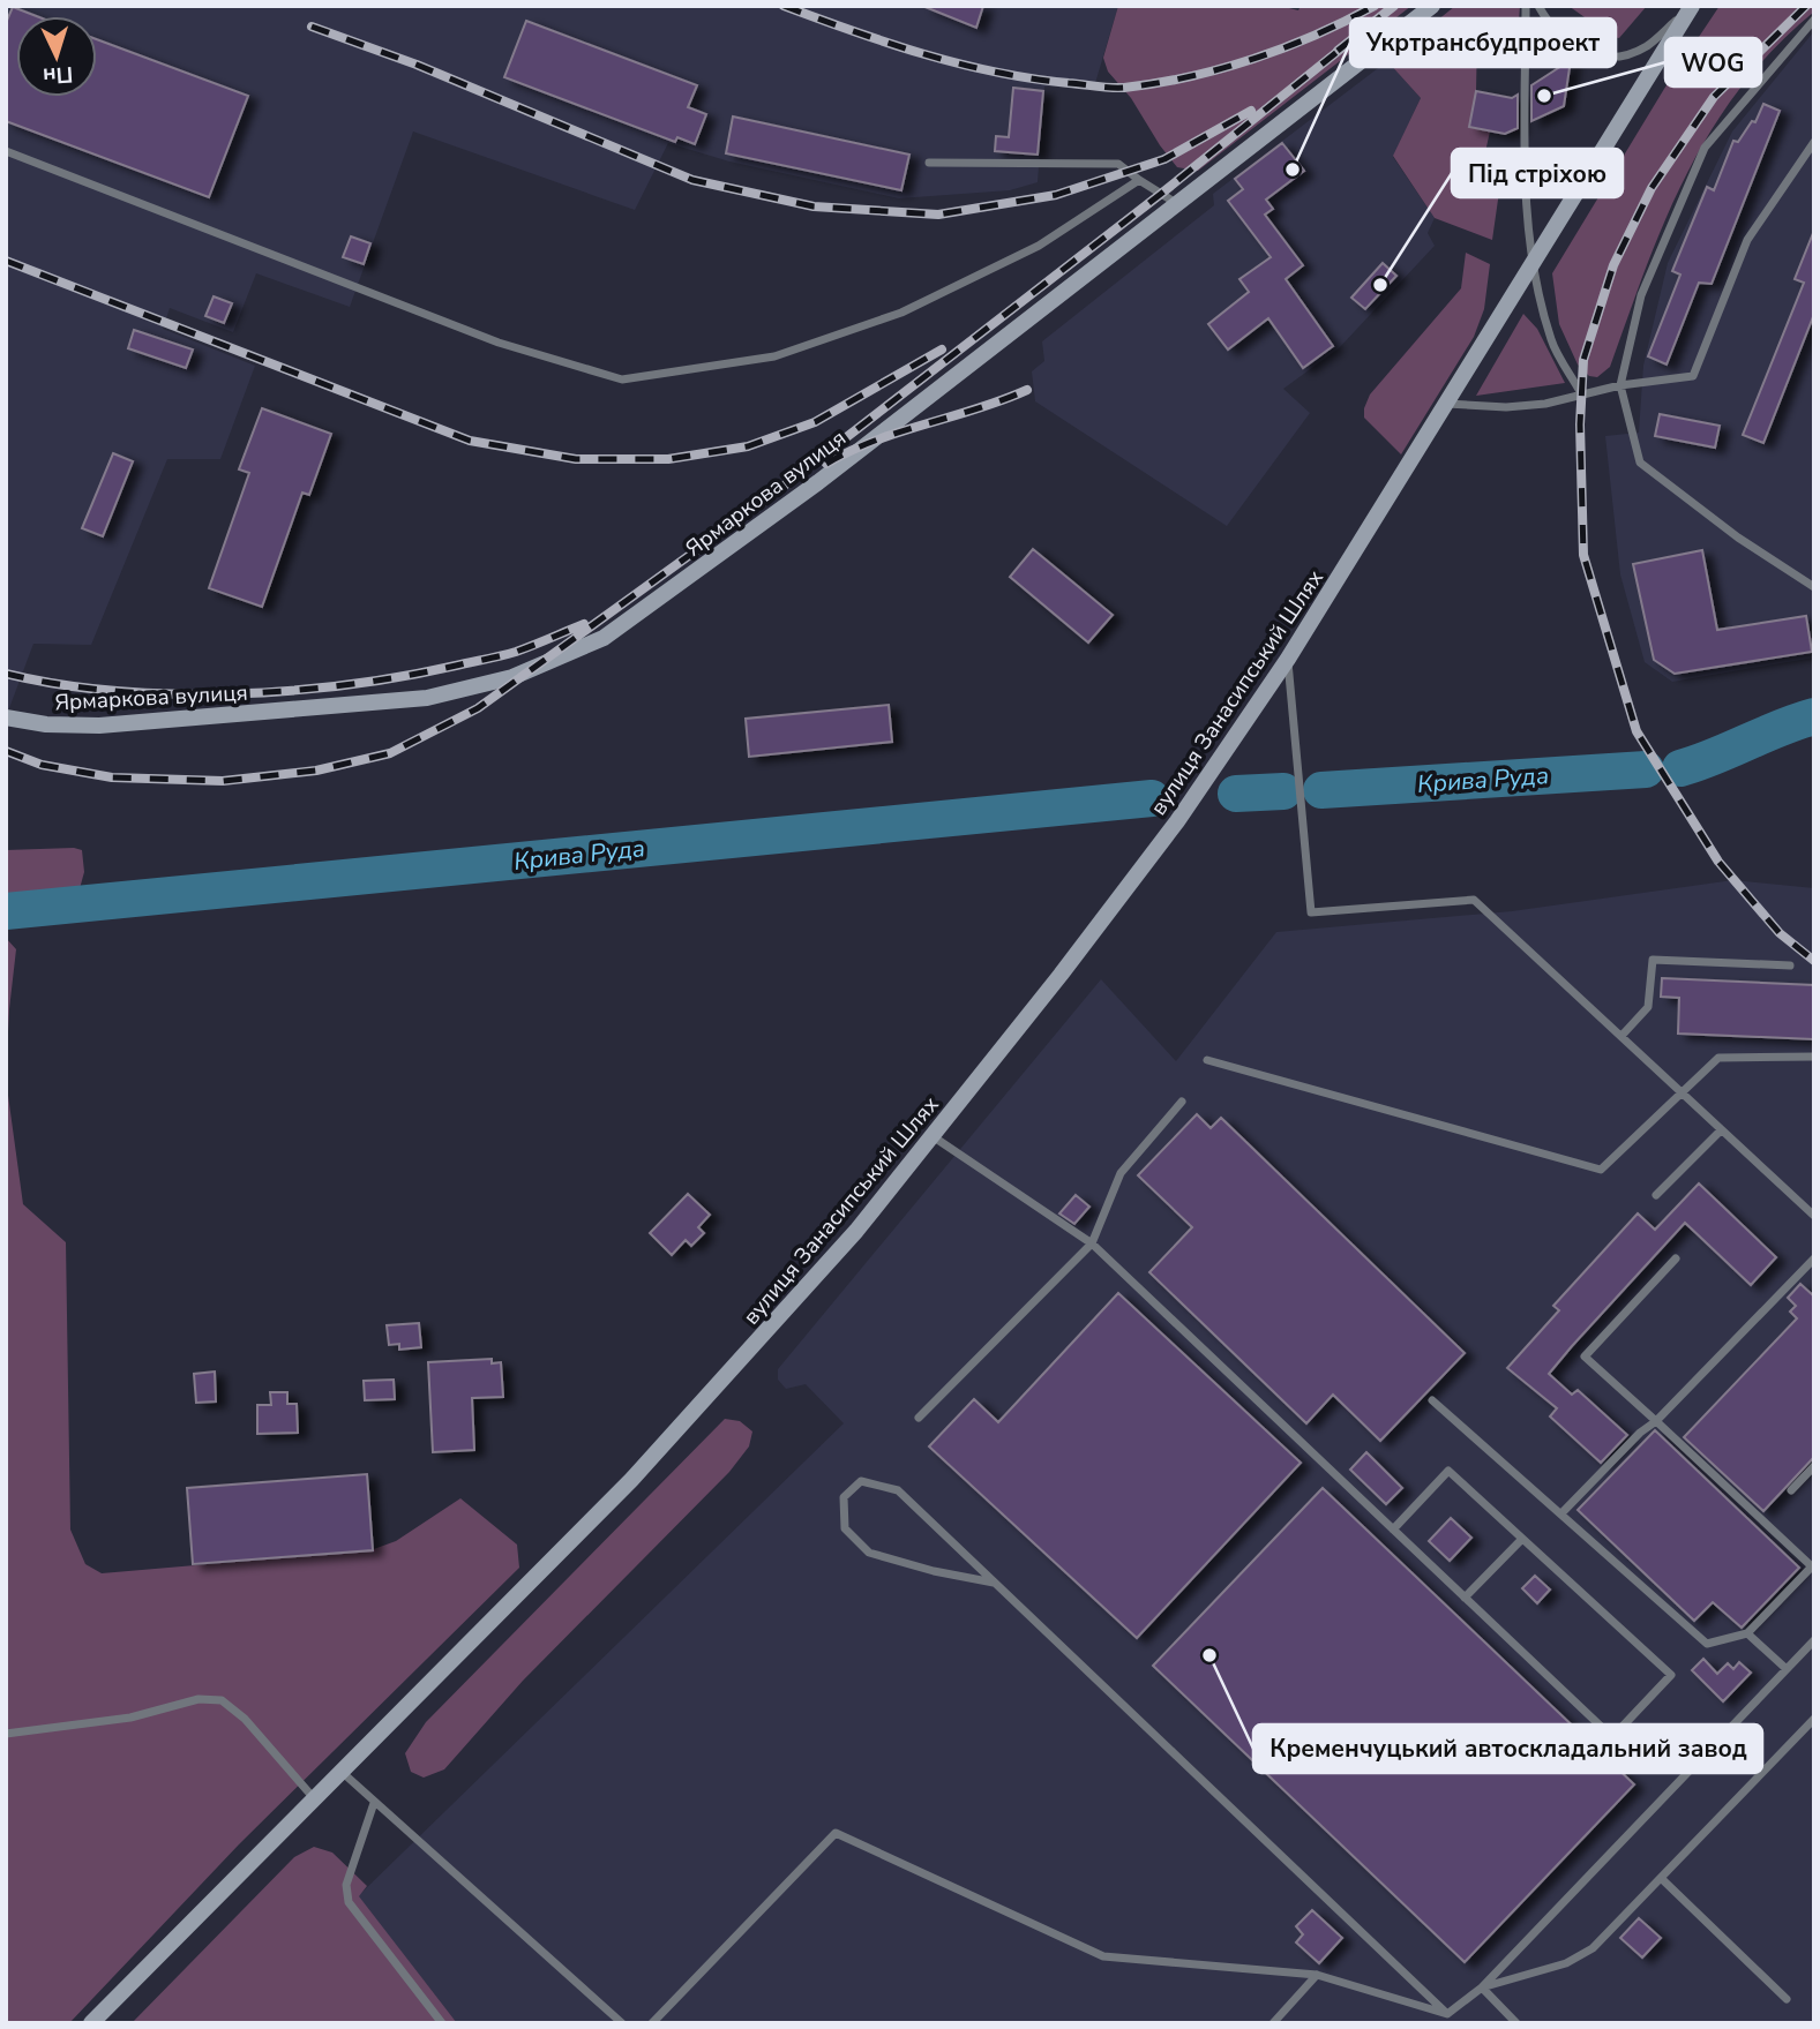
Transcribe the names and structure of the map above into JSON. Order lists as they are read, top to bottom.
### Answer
{
  "streets": {
    "main road": ["Ярмаркова вулиця", "вулиця Занасипський Шлях"]
  },
  "water": ["Крива Руда"],
  "places": [
    "WOG",
    "Укртрансбудпроект",
    "Під стріхою",
    "Кременчуцький автоскладальний завод"
  ],
  "north": "bottom"
}
